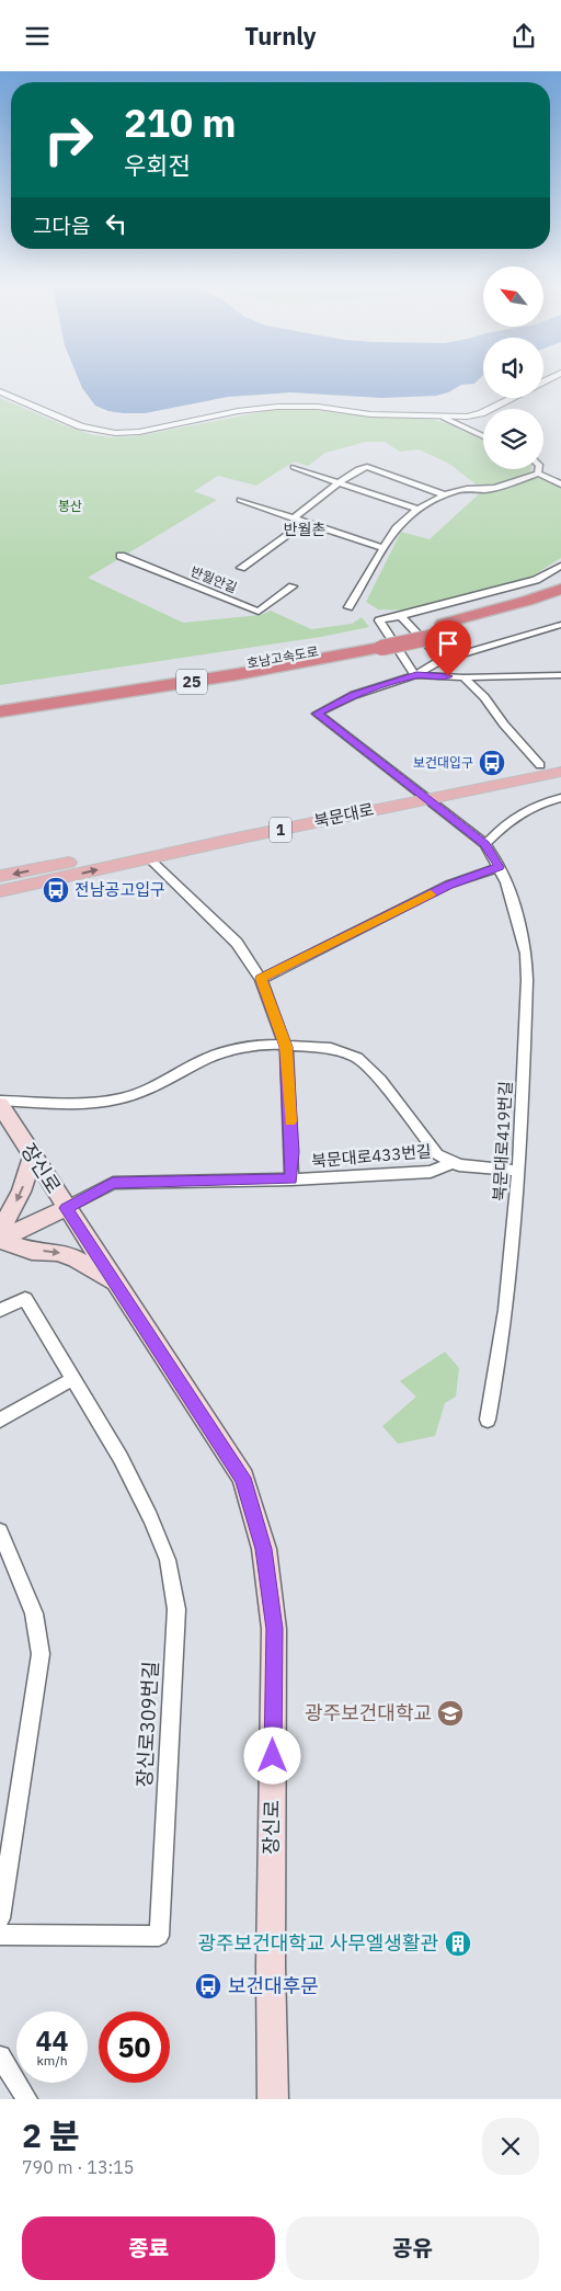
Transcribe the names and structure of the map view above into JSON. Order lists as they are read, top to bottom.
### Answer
{
  "streets": {
    "highway": ["호남고속도로", "25"],
    "main road": ["북문대로", "1", "장신로"],
    "street": [
      "반월안길",
      "북문대로419번길",
      "북문대로433번길",
      "장신로309번길"
    ]
  },
  "crossings": [
    ["북문대로", "북문대로419번길"],
    ["북문대로", "북문대로433번길"],
    ["북문대로419번길", "북문대로433번길"]
  ],
  "districts": ["반월촌"],
  "parks": ["봉산"],
  "places": {
    "bus stop": ["보건대입구", "전남공고입구", "보건대후문"],
    "school or university": ["광주보건대학교"],
    "building": ["광주보건대학교 사무엘생활관"]
  },
  "north": "top left",
  "page": {
    "header": "Turnly",
    "turn": ["210 m", "우회전"],
    "then": "그다음",
    "speed": "44 km/h",
    "limit": "50",
    "heading": ["2 분", "790 m · 13:15"],
    "buttons": ["종료", "공유"]
  }
}
